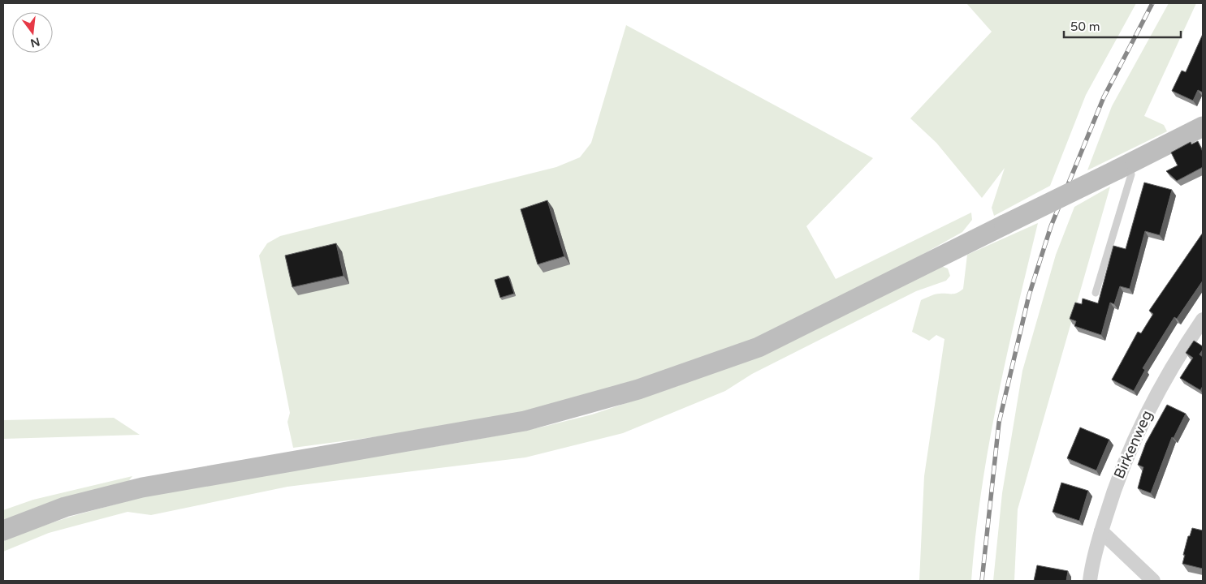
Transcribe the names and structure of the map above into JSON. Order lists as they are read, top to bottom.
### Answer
{
  "streets": {
    "street": ["Birkenweg"]
  },
  "scale_bar": "50 m",
  "north": "bottom"
}
